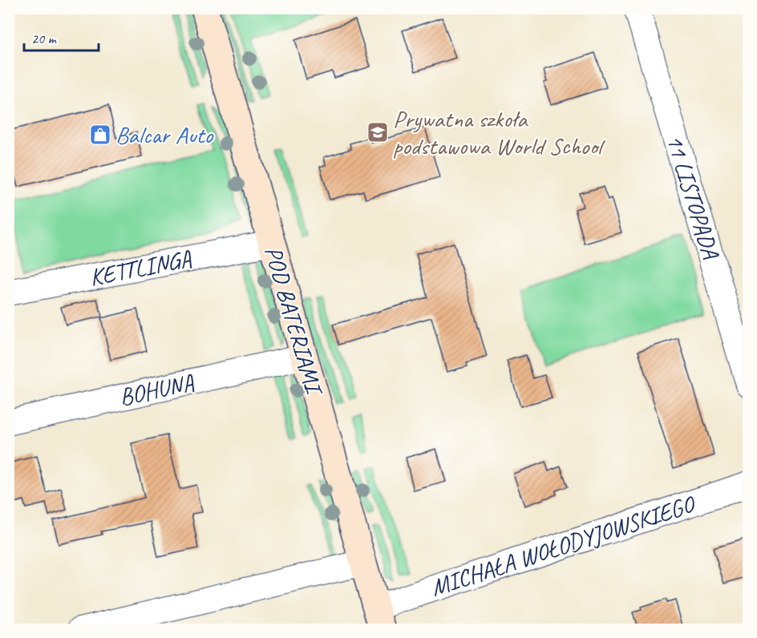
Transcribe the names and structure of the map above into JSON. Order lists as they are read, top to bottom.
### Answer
{
  "streets": {
    "street": [
      "11 LISTOPADA",
      "KETTLINGA",
      "POD BATERIAMI",
      "BOHUNA",
      "MICHAŁA WOŁODYJOWSKIEGO"
    ]
  },
  "crossings": [
    ["KETTLINGA", "POD BATERIAMI"],
    ["POD BATERIAMI", "BOHUNA"],
    ["POD BATERIAMI", "MICHAŁA WOŁODYJOWSKIEGO"]
  ],
  "places": {
    "school or university": ["Prywatna szkoła podstawowa World School"],
    "shop": ["Balcar Auto"]
  },
  "scale_bar": "20 m"
}
